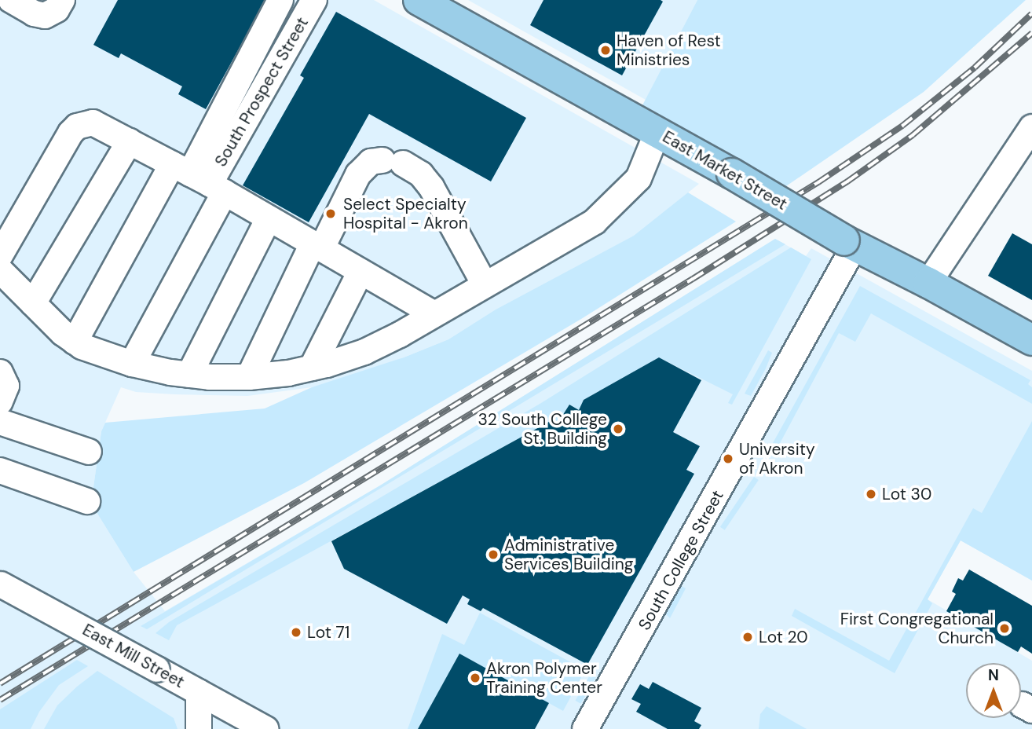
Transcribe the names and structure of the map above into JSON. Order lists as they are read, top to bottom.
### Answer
{
  "streets": {
    "main road": ["East Market Street"],
    "street": ["South Prospect Street", "South College Street", "East Mill Street"]
  },
  "crossings": [
    ["East Market Street", "South College Street"]
  ],
  "places": [
    "Haven of Rest Ministries",
    "Select Specialty Hospital - Akron",
    "32 South College St. Building",
    "University of Akron",
    "Lot 30",
    "Administrative Services Building",
    "First Congregational Church",
    "Lot 71",
    "Lot 20",
    "Akron Polymer Training Center"
  ],
  "north": "top"
}
